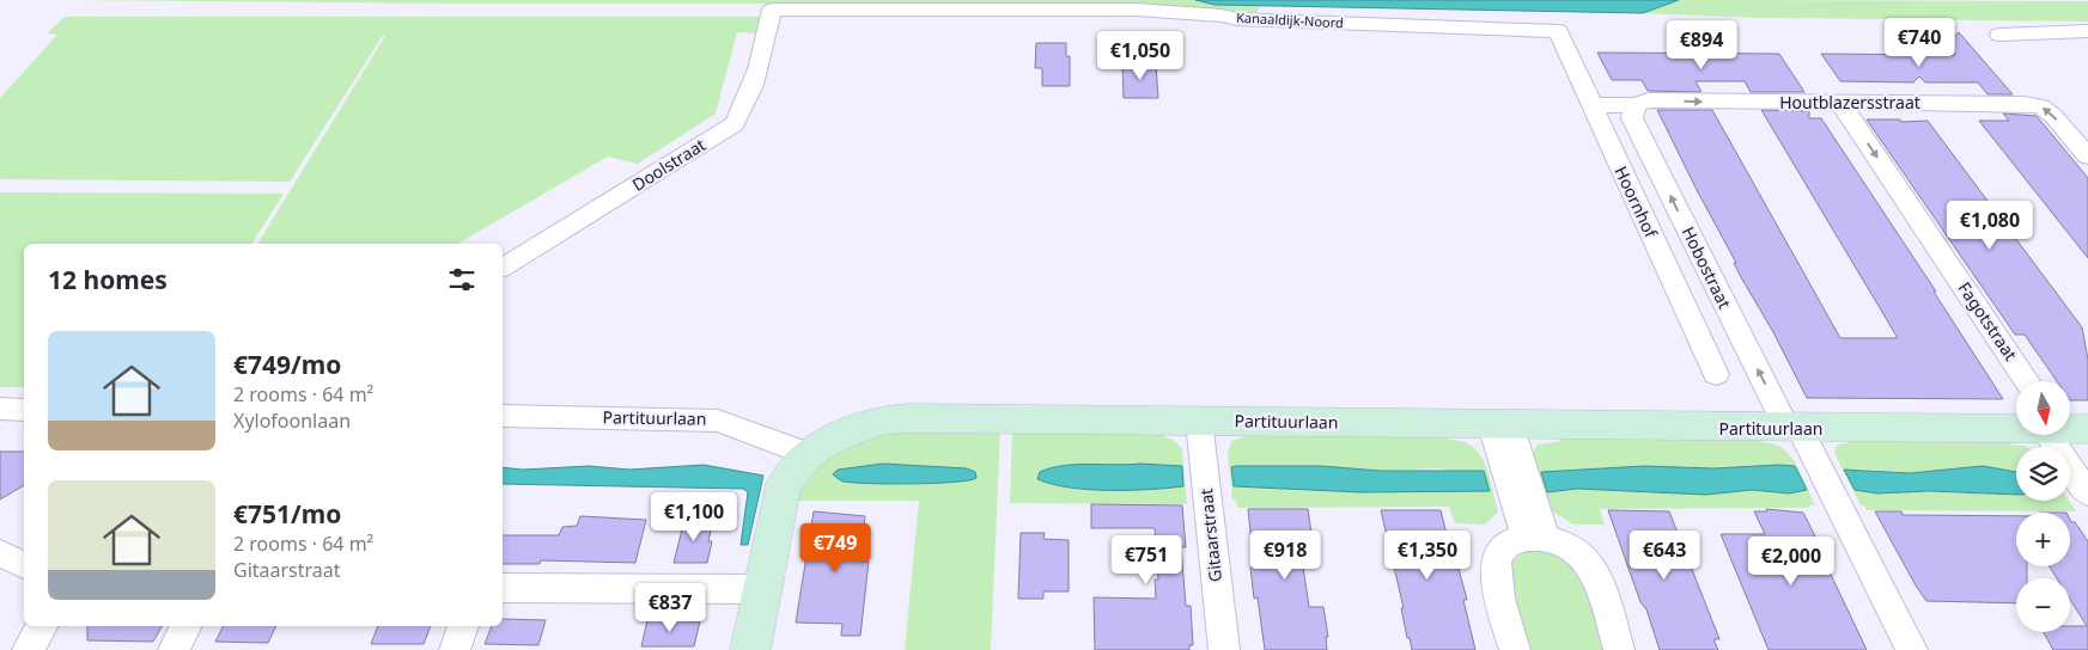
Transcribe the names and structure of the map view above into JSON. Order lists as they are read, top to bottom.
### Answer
{
  "streets": {
    "street": [
      "Kanaaldijk-Noord",
      "Houtblazersstraat",
      "Doolstraat",
      "Hoornhof",
      "Hobostraat",
      "Fagotstraat",
      "Partituurlaan",
      "Gitaarstraat"
    ]
  },
  "crossings": [
    ["Kanaaldijk-Noord", "Doolstraat"],
    ["Kanaaldijk-Noord", "Hoornhof"],
    ["Houtblazersstraat", "Hoornhof"],
    ["Houtblazersstraat", "Hobostraat"],
    ["Houtblazersstraat", "Fagotstraat"],
    ["Hobostraat", "Partituurlaan"],
    ["Partituurlaan", "Gitaarstraat"]
  ],
  "one_way": ["Hobostraat", "Fagotstraat"],
  "north": "bottom",
  "page": {
    "price": [
      "€740",
      "€894",
      "€1,050",
      "€1,080",
      "€1,100",
      "€749",
      "€918",
      "€1,350",
      "€643",
      "€751",
      "€2,000",
      "€837"
    ],
    "heading": "12 homes",
    "list": [
      {
        "name": "€749/mo",
        "note": "2 rooms · 64 m² · Xylofoonlaan"
      },
      {
        "name": "€751/mo",
        "note": "2 rooms · 64 m² · Gitaarstraat"
      }
    ],
    "map_buttons": ["+", "−"]
  }
}
